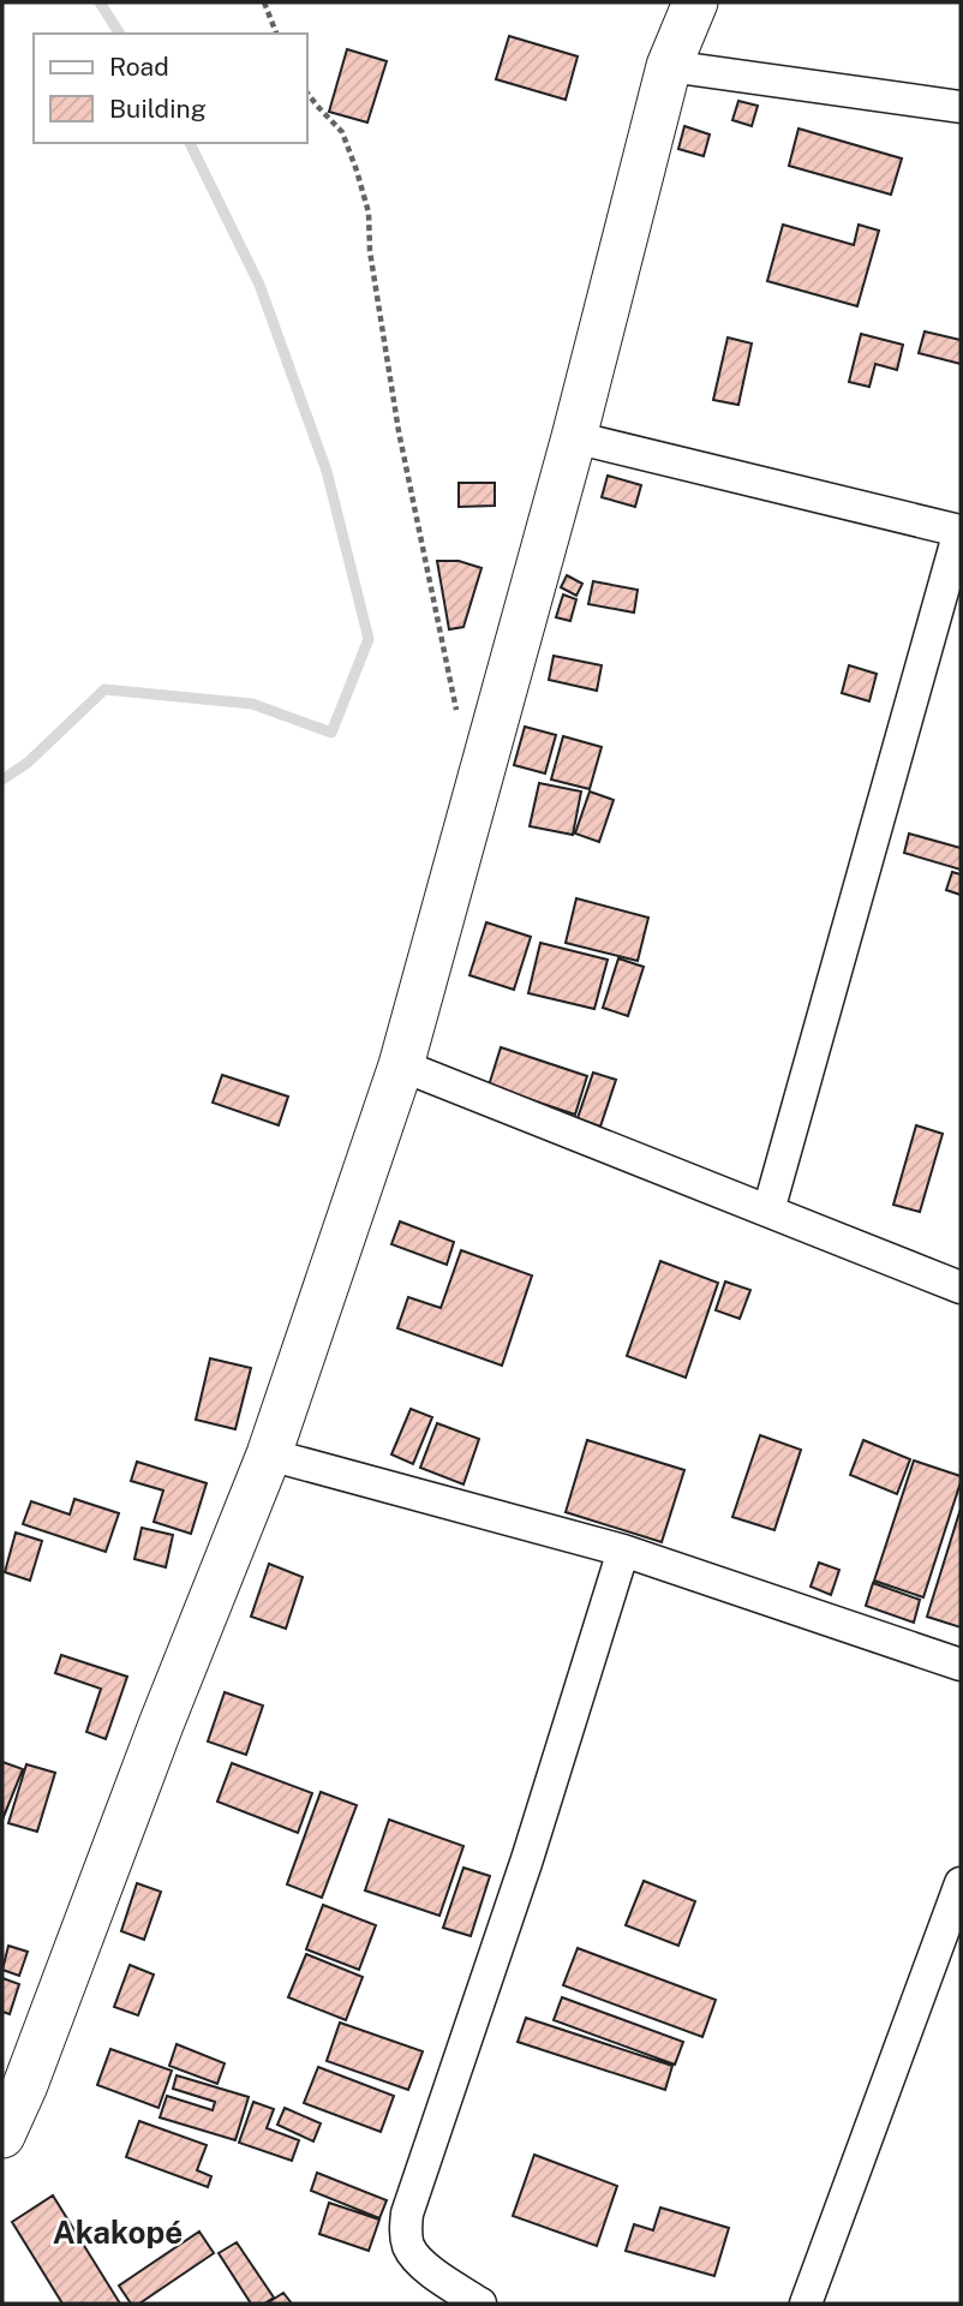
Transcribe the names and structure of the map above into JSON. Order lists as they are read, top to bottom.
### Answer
{
  "districts": ["Akakopé"],
  "legend": ["Road", "Building"]
}
